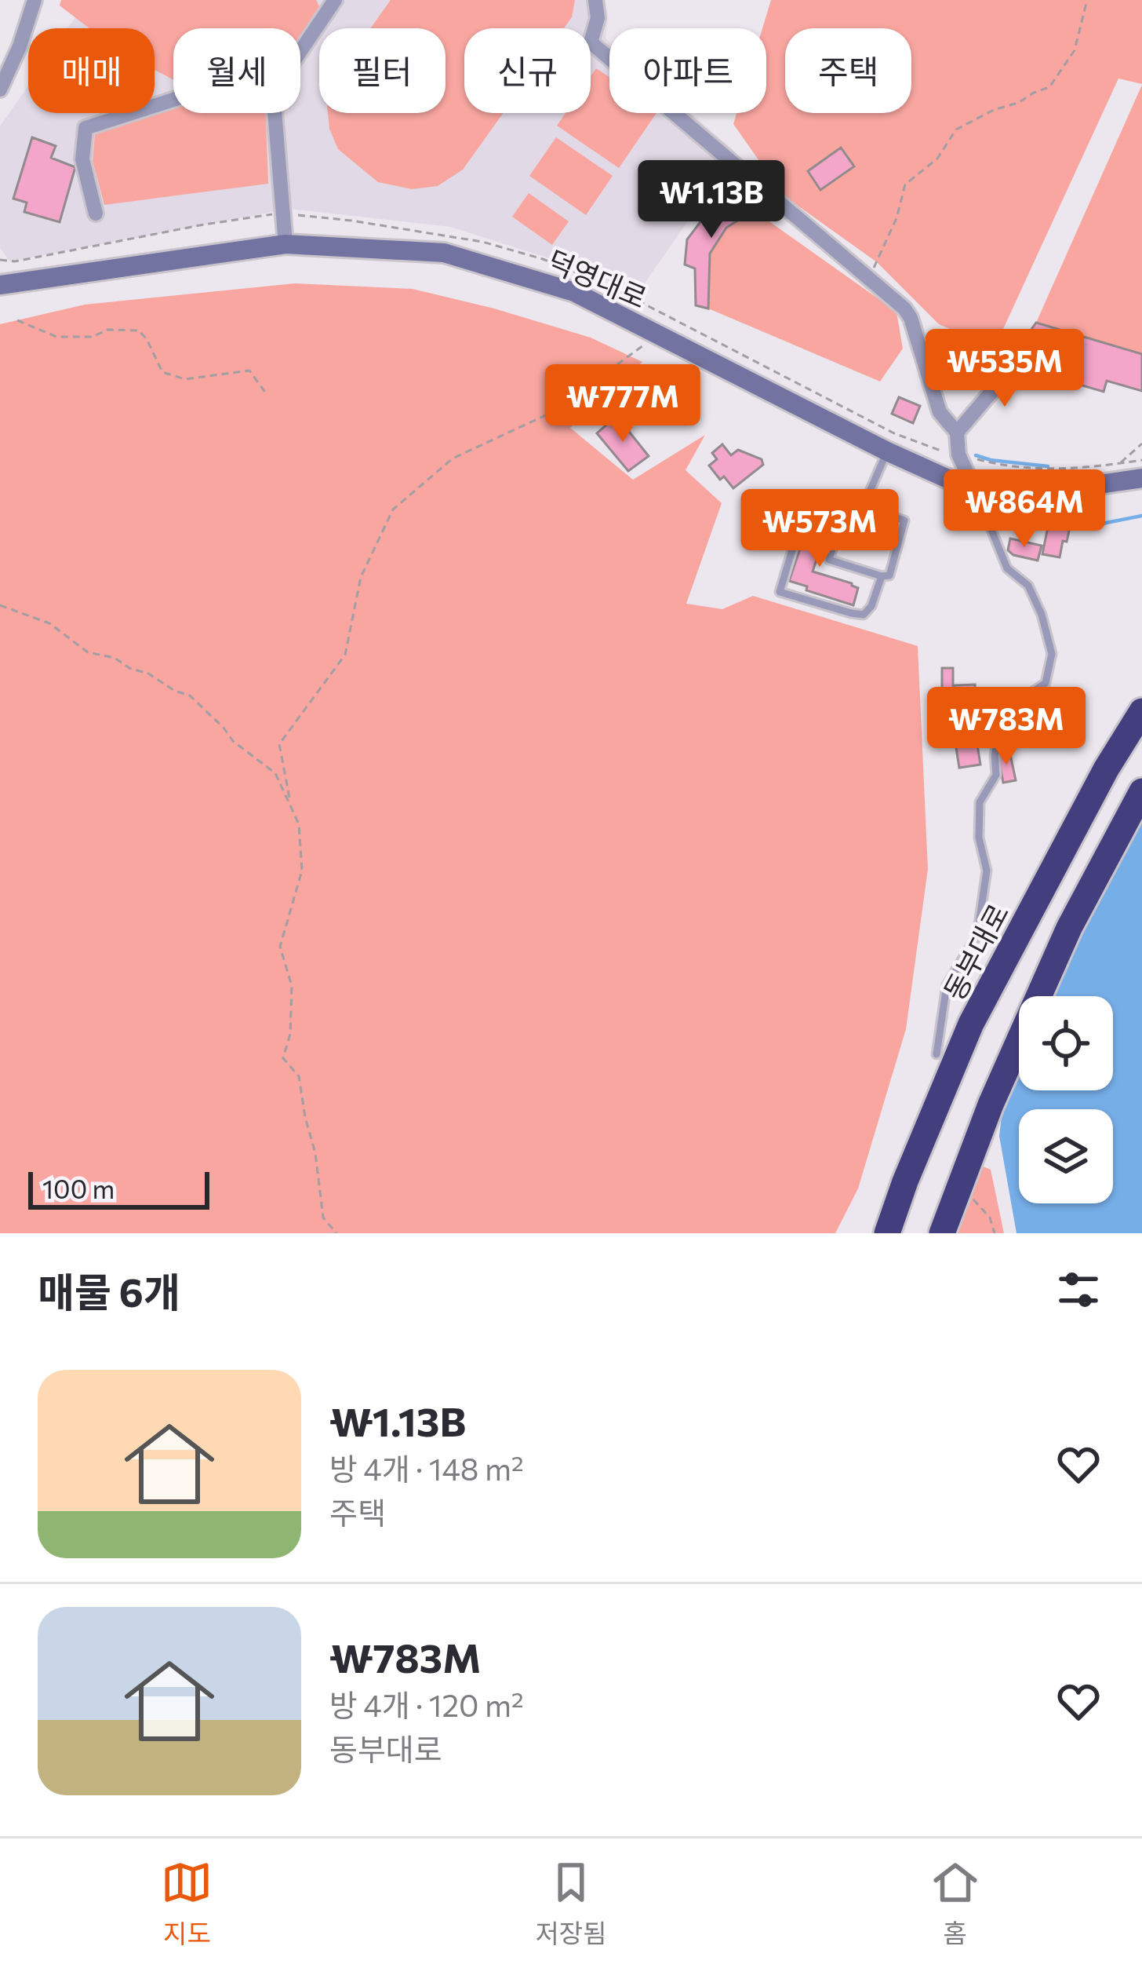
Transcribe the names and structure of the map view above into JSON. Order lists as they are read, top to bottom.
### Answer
{
  "streets": {
    "highway": ["동부대로"],
    "main road": ["덕영대로"]
  },
  "scale_bar": "100 m",
  "page": {
    "chip": [
      "매매",
      "월세",
      "필터",
      "신규",
      "아파트",
      "주택"
    ],
    "price": [
      "₩1.13B",
      "₩535M",
      "₩777M",
      "₩864M",
      "₩573M",
      "₩783M"
    ],
    "scale": "100 m",
    "heading": "매물 6개",
    "list": [
      {
        "name": "₩1.13B",
        "note": "방 4개 · 148 m² · 주택"
      },
      {
        "name": "₩783M",
        "note": "방 4개 · 120 m² · 동부대로"
      }
    ],
    "tabs": ["지도", "저장됨", "홈"]
  }
}
